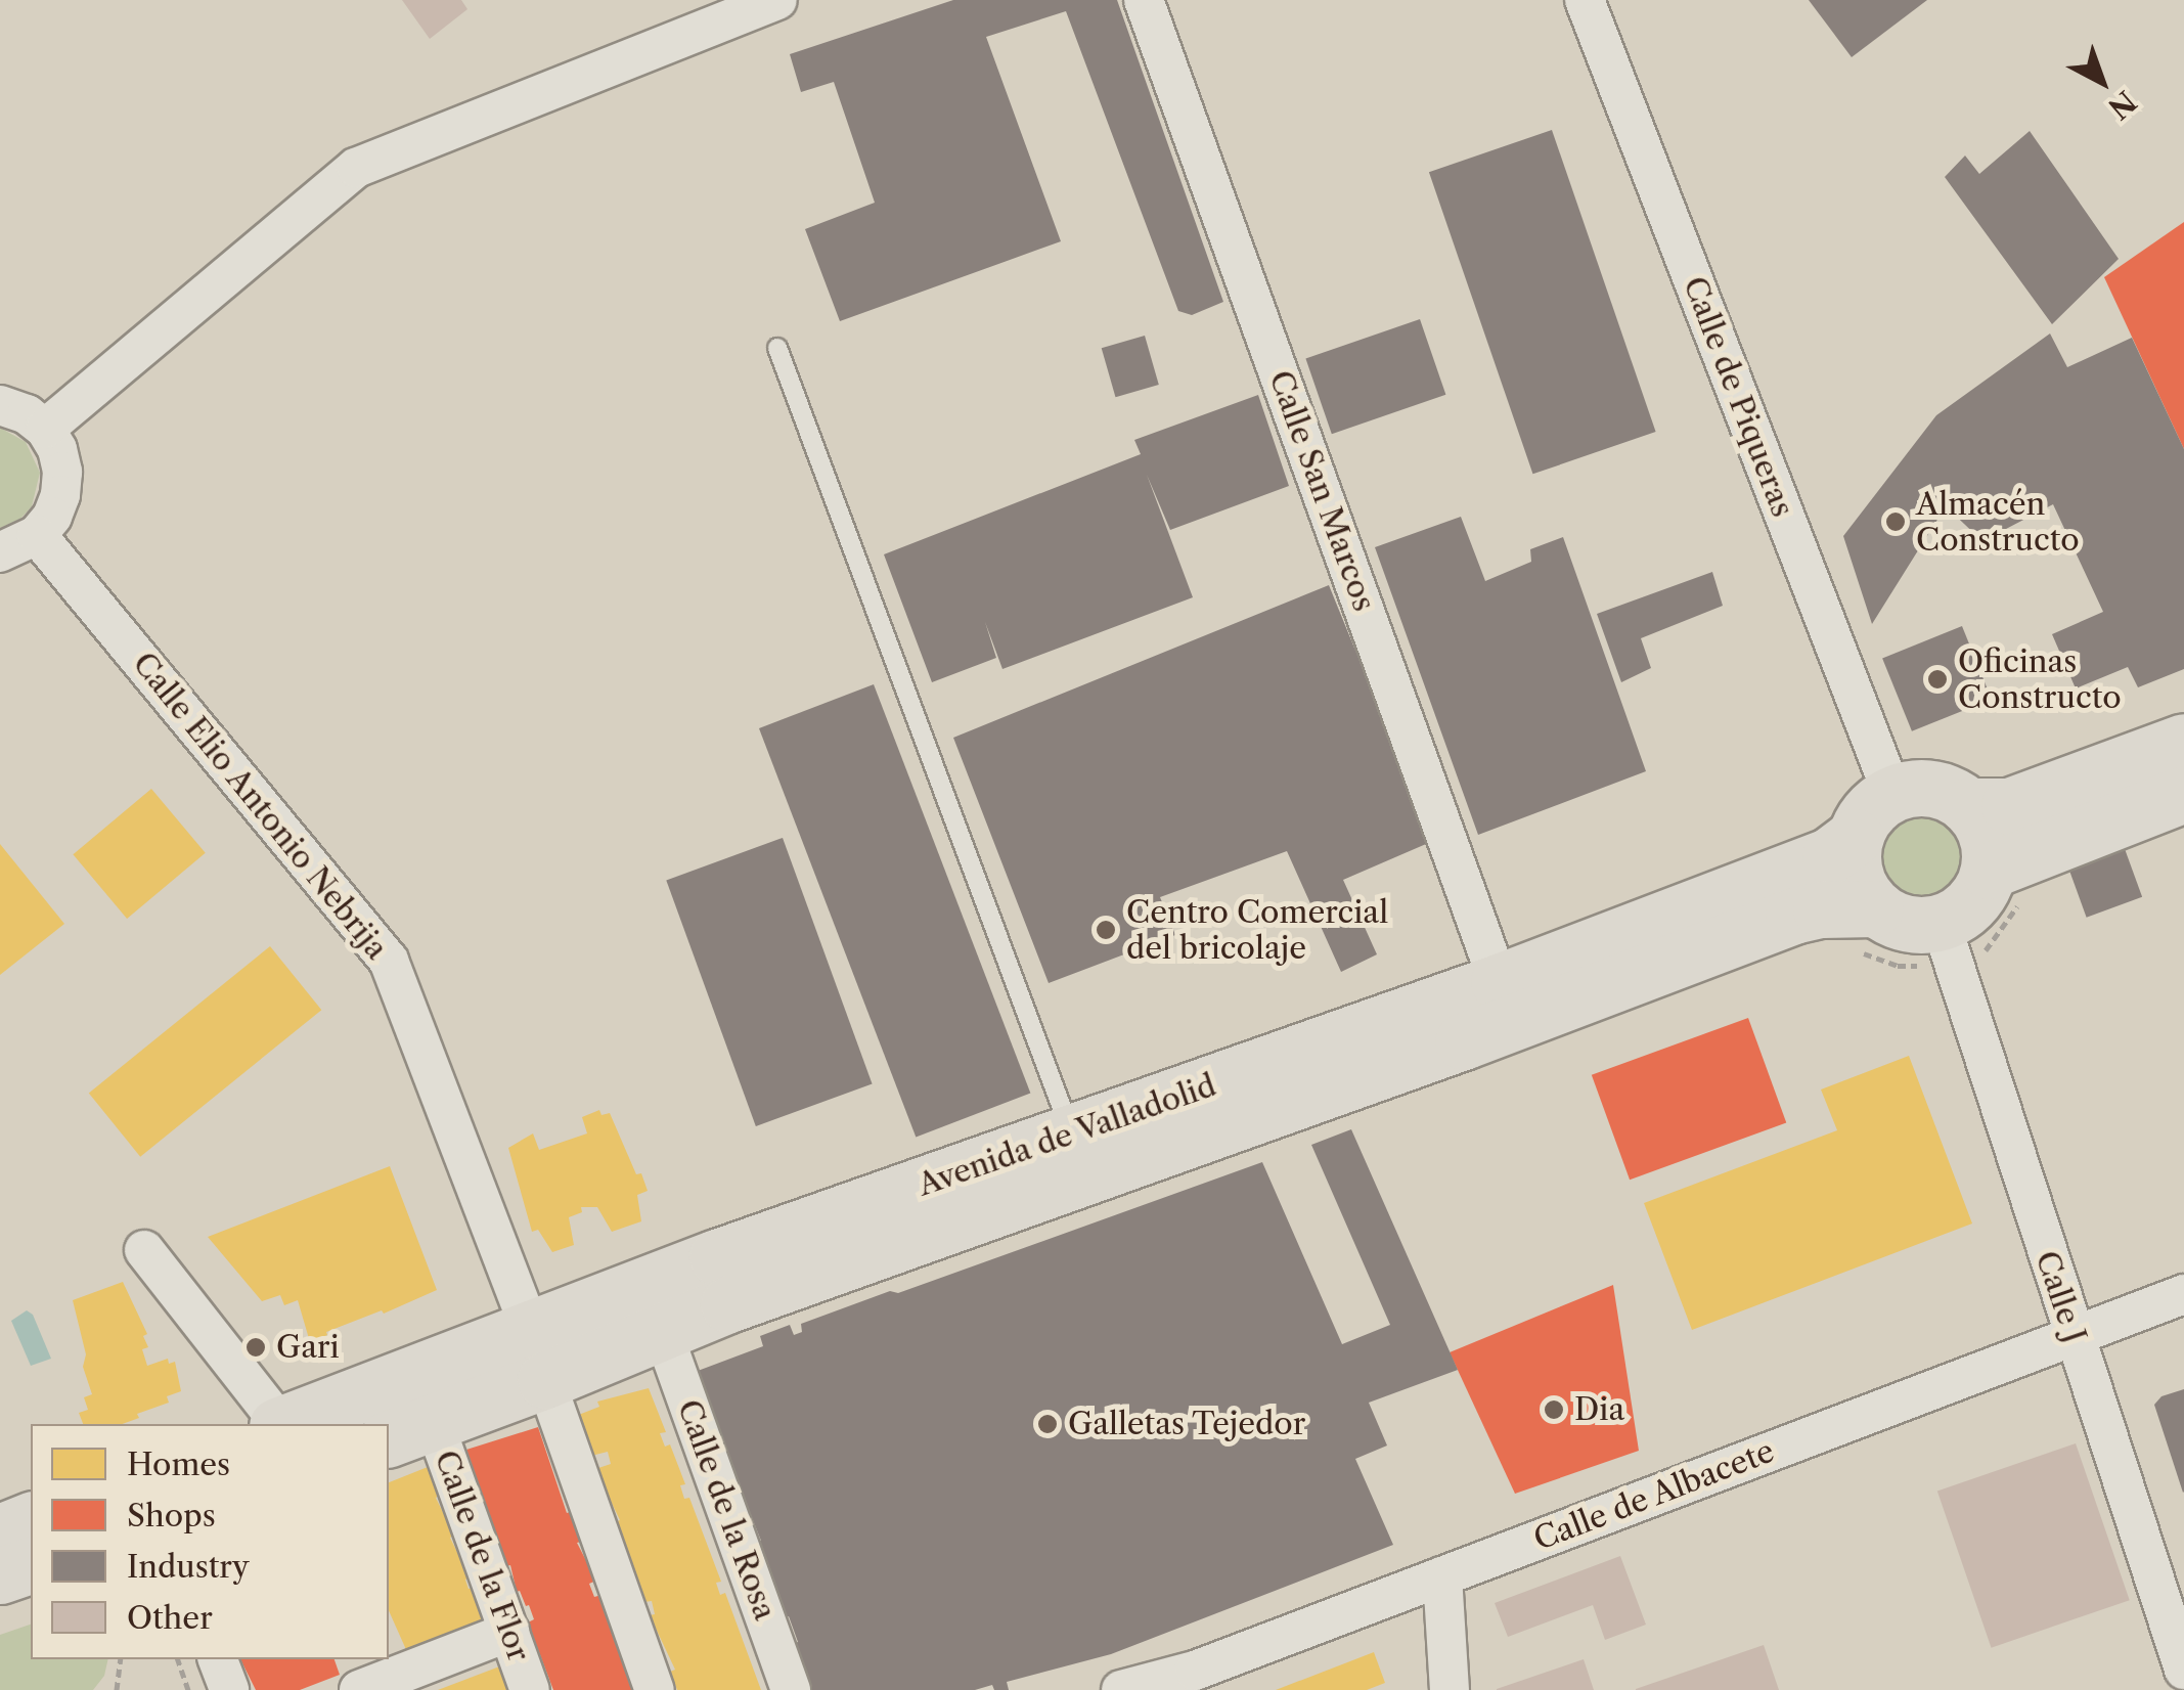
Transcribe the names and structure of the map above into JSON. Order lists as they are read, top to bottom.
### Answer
{
  "streets": {
    "main road": ["Avenida de Valladolid"],
    "street": [
      "Calle de Piqueras",
      "Calle San Marcos",
      "Calle Elio Antonio Nebrija",
      "Calle J",
      "Calle de Albacete",
      "Calle de la Rosa",
      "Calle de la Flor"
    ]
  },
  "crossings": [
    ["Calle de Piqueras", "Avenida de Valladolid"],
    ["Calle de Piqueras", "Calle J"],
    ["Calle San Marcos", "Avenida de Valladolid"],
    ["Calle Elio Antonio Nebrija", "Avenida de Valladolid"],
    ["Avenida de Valladolid", "Calle J"],
    ["Avenida de Valladolid", "Calle de la Rosa"],
    ["Avenida de Valladolid", "Calle de la Flor"],
    ["Calle J", "Calle de Albacete"]
  ],
  "places": [
    "Almacén Constructo",
    "Oficinas Constructo",
    "Centro Comercial del bricolaje",
    "Gari",
    "Dia",
    "Galletas Tejedor"
  ],
  "legend": [
    "Homes",
    "Shops",
    "Industry",
    "Other"
  ],
  "north": "bottom right"
}
